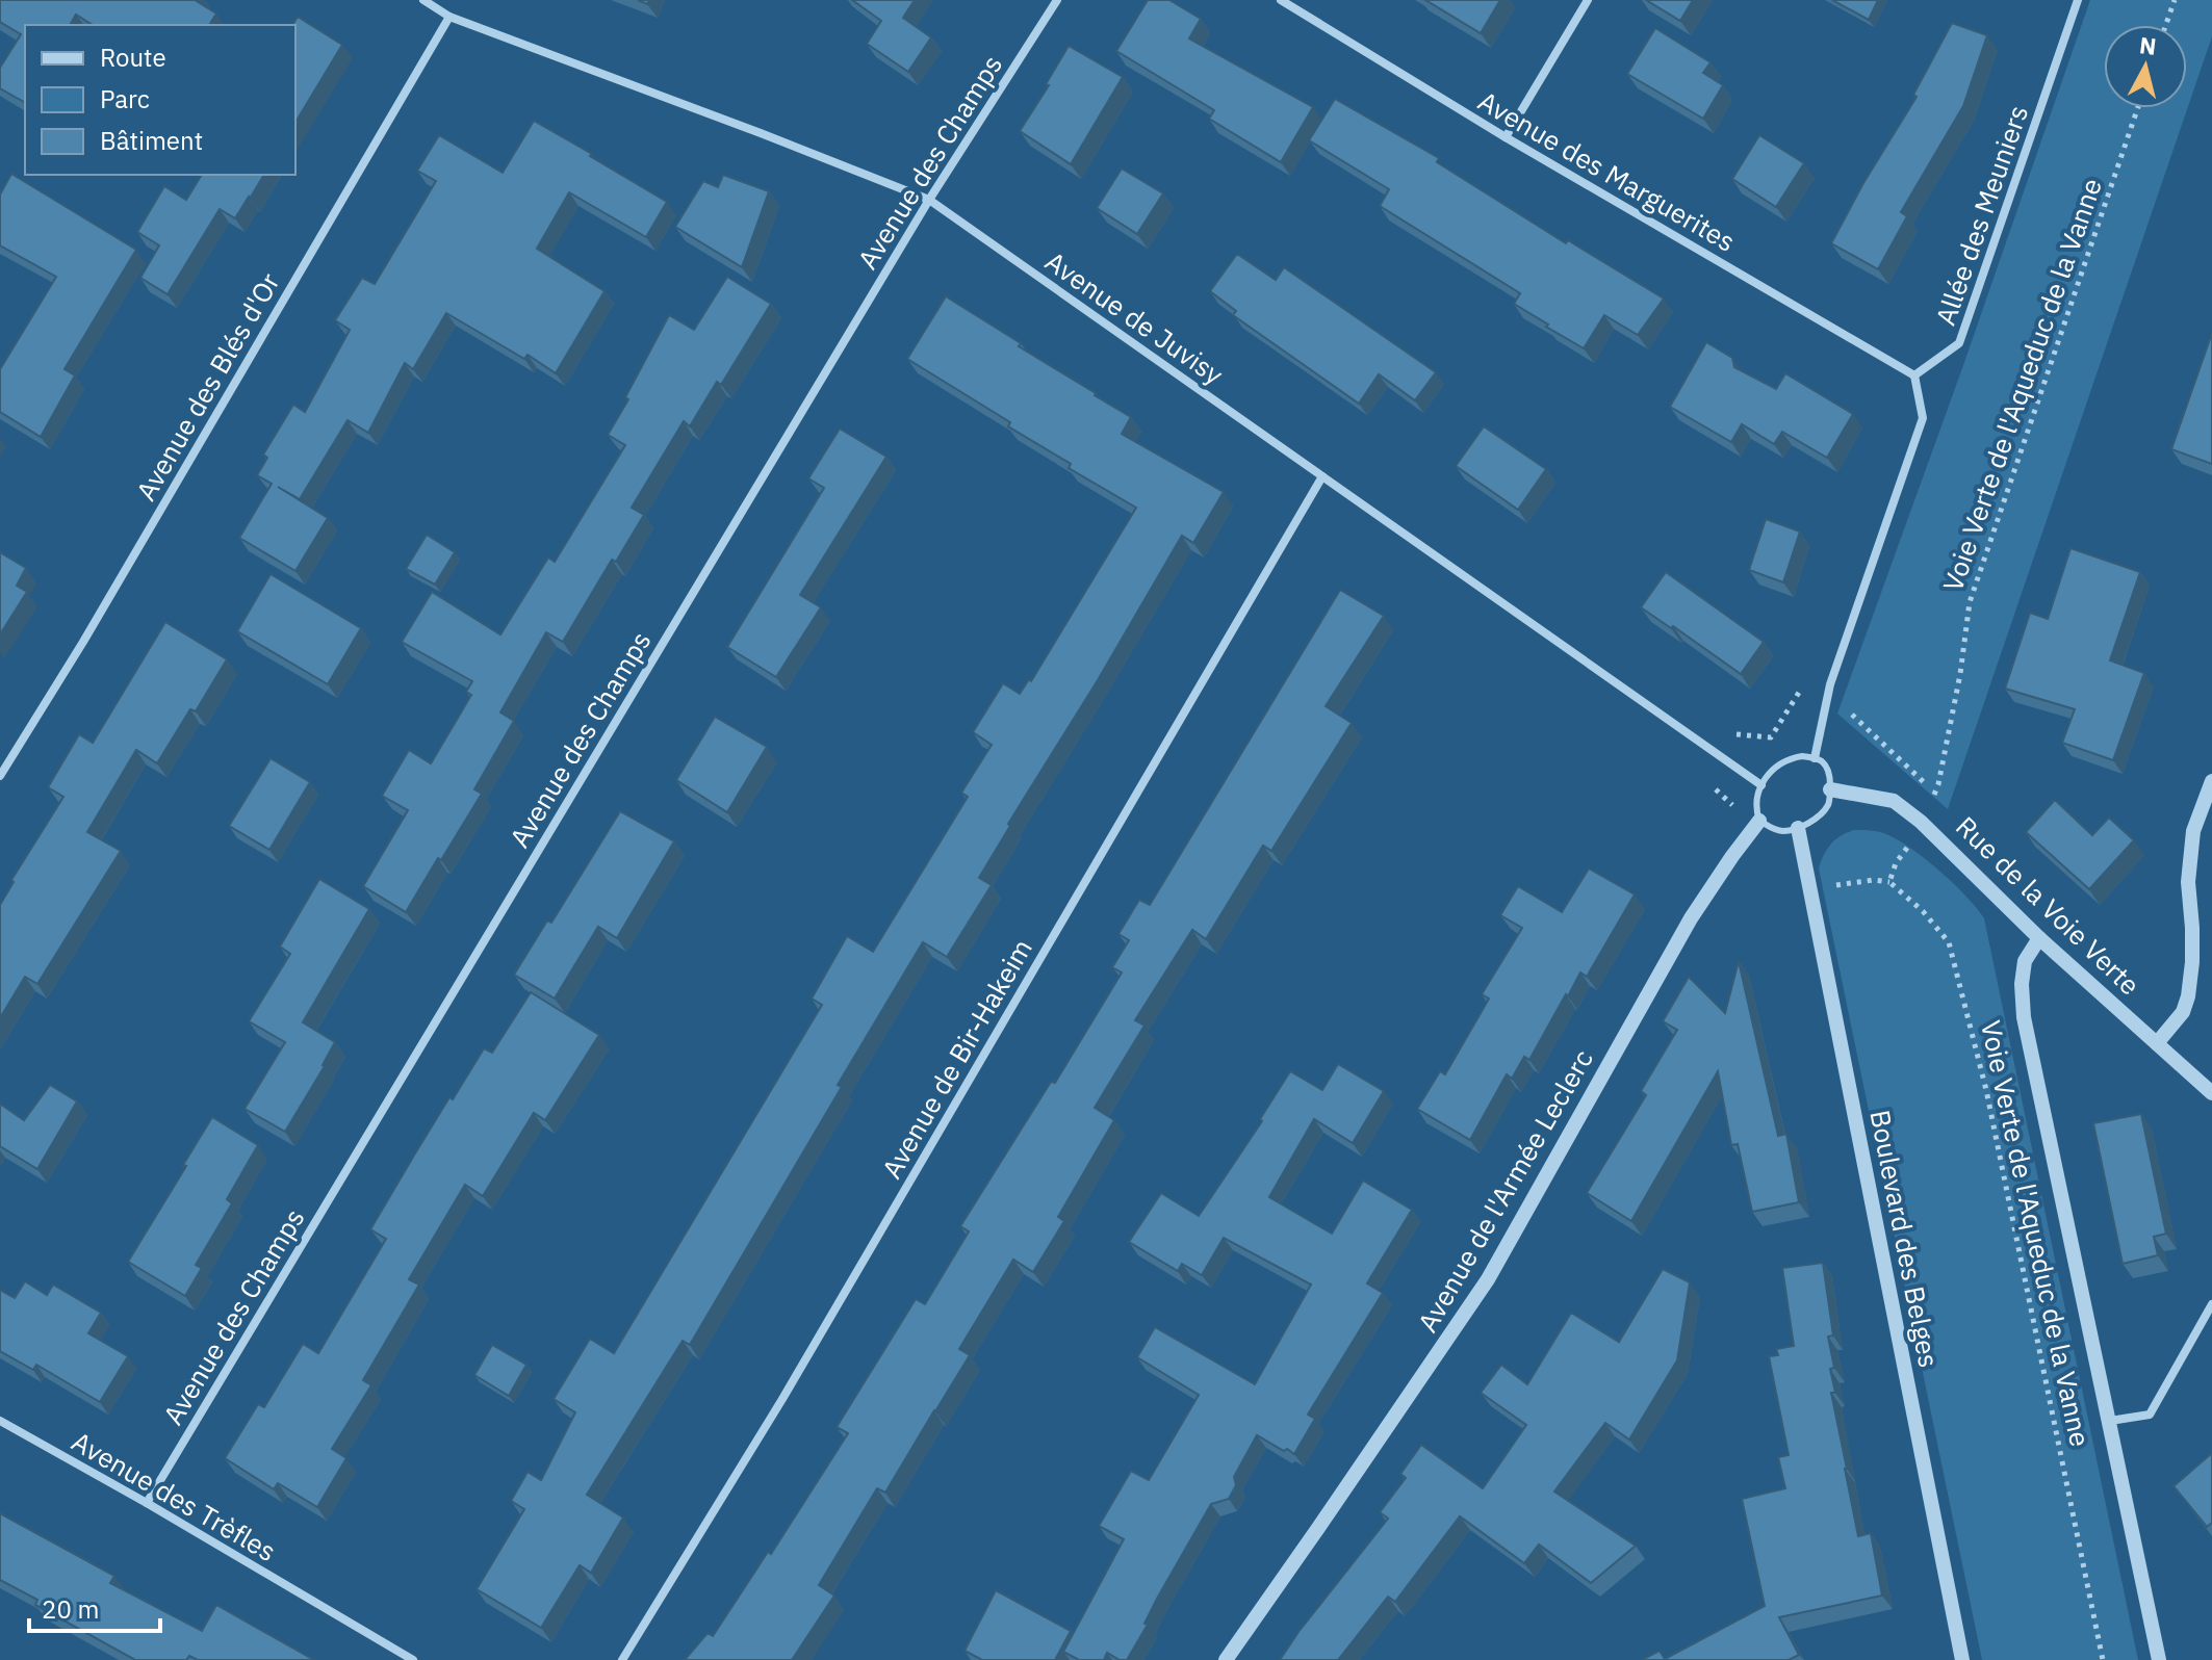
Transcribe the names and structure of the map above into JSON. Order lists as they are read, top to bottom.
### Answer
{
  "streets": {
    "street": [
      "Avenue des Champs",
      "Avenue des Marguerites",
      "Allée des Meuniers",
      "Avenue de Juvisy",
      "Avenue des Blés d'Or",
      "Rue de la Voie Verte",
      "Avenue de Bir-Hakeim",
      "Avenue de l'Armée Leclerc",
      "Boulevard des Belges",
      "Avenue des Trèfles"
    ],
    "path": ["Voie Verte de l'Aqueduc de la Vanne"]
  },
  "crossings": [
    ["Avenue des Champs", "Avenue de Juvisy"],
    ["Avenue des Champs", "Avenue des Trèfles"],
    ["Avenue des Marguerites", "Allée des Meuniers"],
    ["Avenue de Juvisy", "Avenue des Blés d'Or"],
    ["Avenue de Juvisy", "Rue de la Voie Verte"],
    ["Avenue de Juvisy", "Avenue de Bir-Hakeim"],
    ["Avenue de Juvisy", "Avenue de l'Armée Leclerc"],
    ["Avenue de Juvisy", "Boulevard des Belges"],
    ["Rue de la Voie Verte", "Avenue de l'Armée Leclerc"],
    ["Rue de la Voie Verte", "Boulevard des Belges"],
    ["Avenue de l'Armée Leclerc", "Boulevard des Belges"]
  ],
  "legend": ["Route", "Parc", "Bâtiment"],
  "scale_bar": "20 m",
  "north": "top"
}
